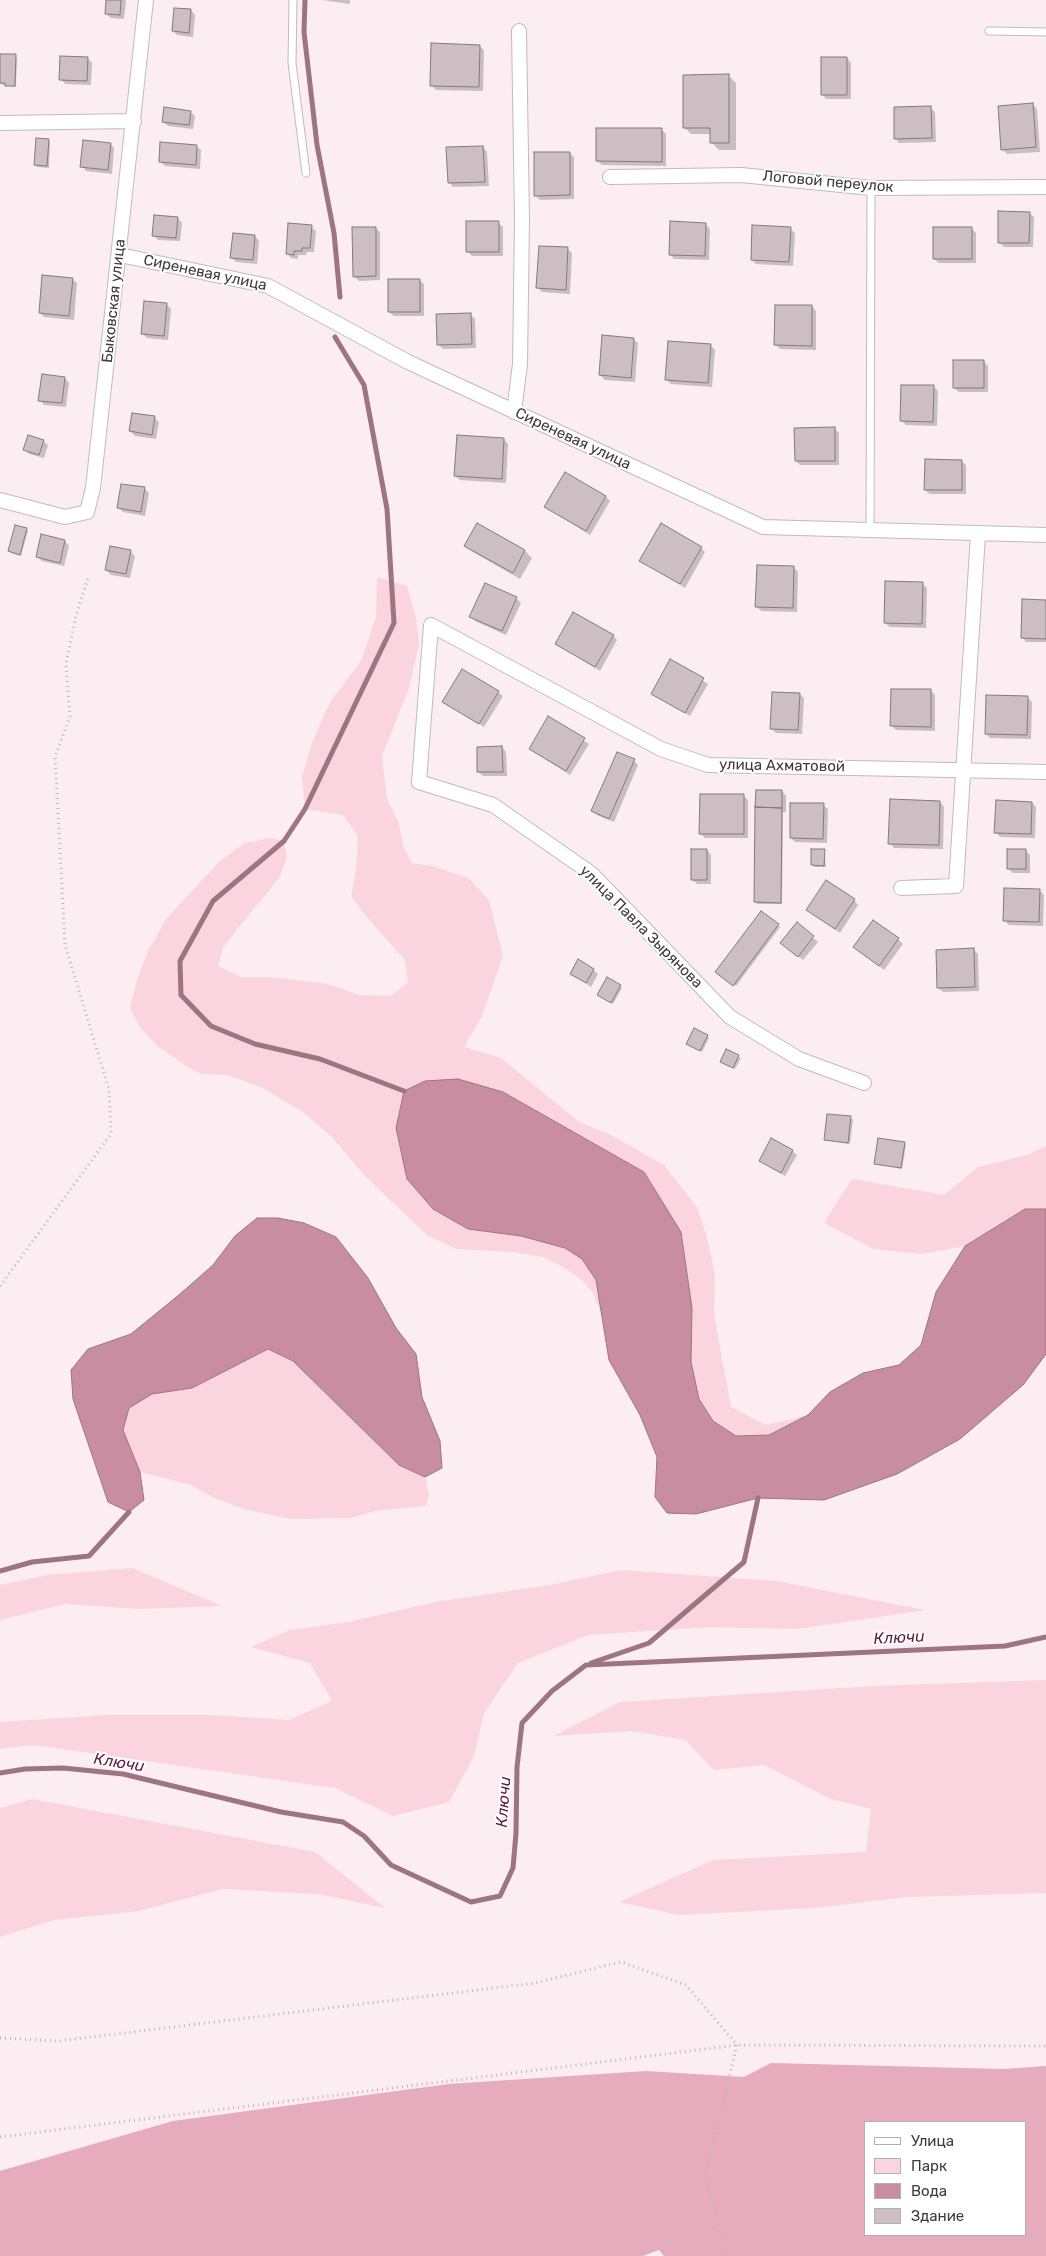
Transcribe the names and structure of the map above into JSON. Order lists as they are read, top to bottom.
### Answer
{
  "streets": {
    "street": [
      "Логовой переулок",
      "Сиреневая улица",
      "Быковская улица",
      "улица Ахматовой",
      "улица Павла Зырянова"
    ]
  },
  "crossings": [
    ["Сиреневая улица", "Быковская улица"],
    ["улица Ахматовой", "улица Павла Зырянова"]
  ],
  "water": ["Ключи"],
  "legend": [
    "Улица",
    "Парк",
    "Вода",
    "Здание"
  ]
}
